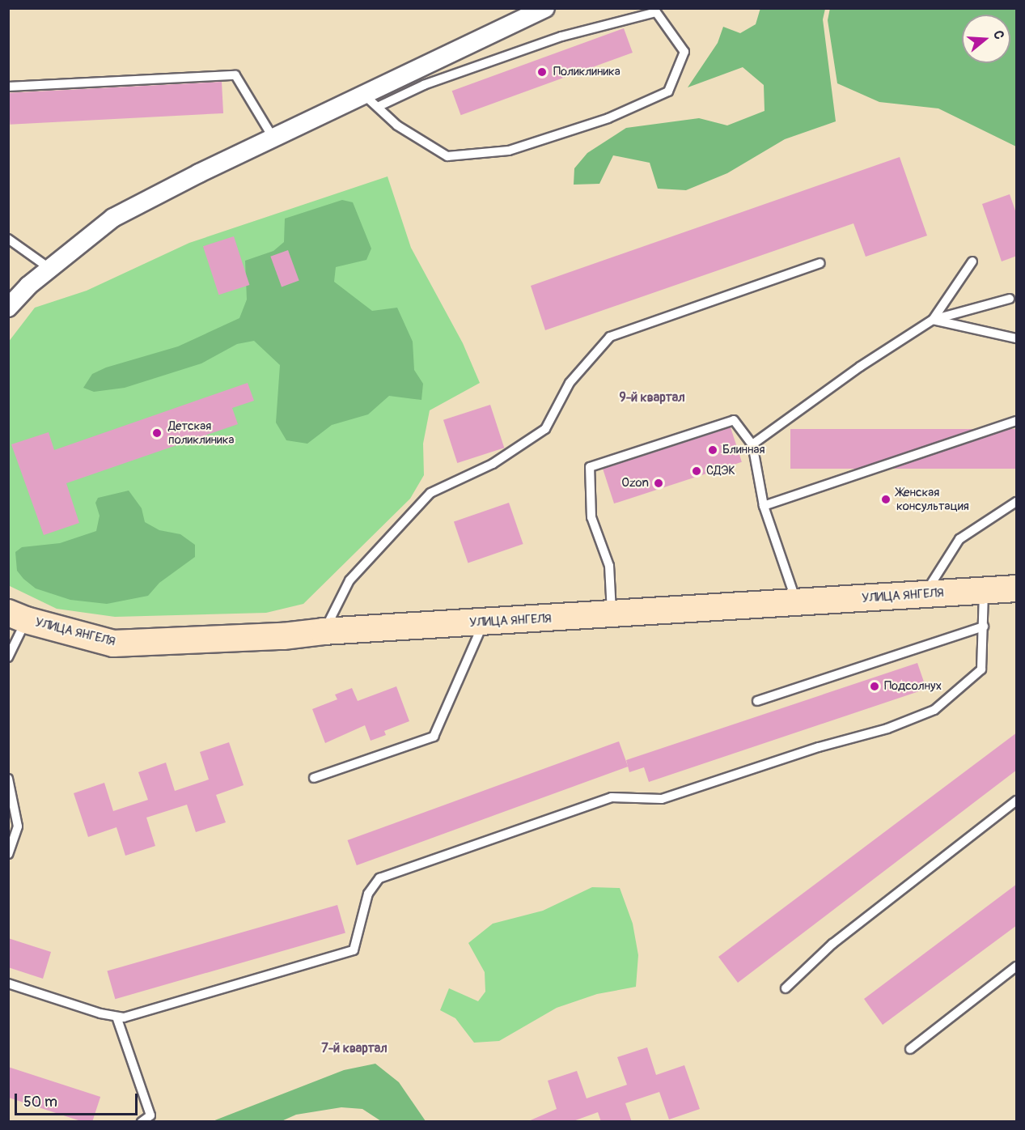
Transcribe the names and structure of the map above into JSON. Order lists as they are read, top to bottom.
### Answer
{
  "streets": {
    "street": ["УЛИЦА ЯНГЕЛЯ"]
  },
  "districts": ["9-й квартал", "7-й квартал"],
  "places": [
    "Поликлиника",
    "Детская поликлиника",
    "Блинная",
    "СДЭК",
    "Ozon",
    "Женская консультация",
    "Подсолнух"
  ],
  "scale_bar": "50 m",
  "north": "right"
}
